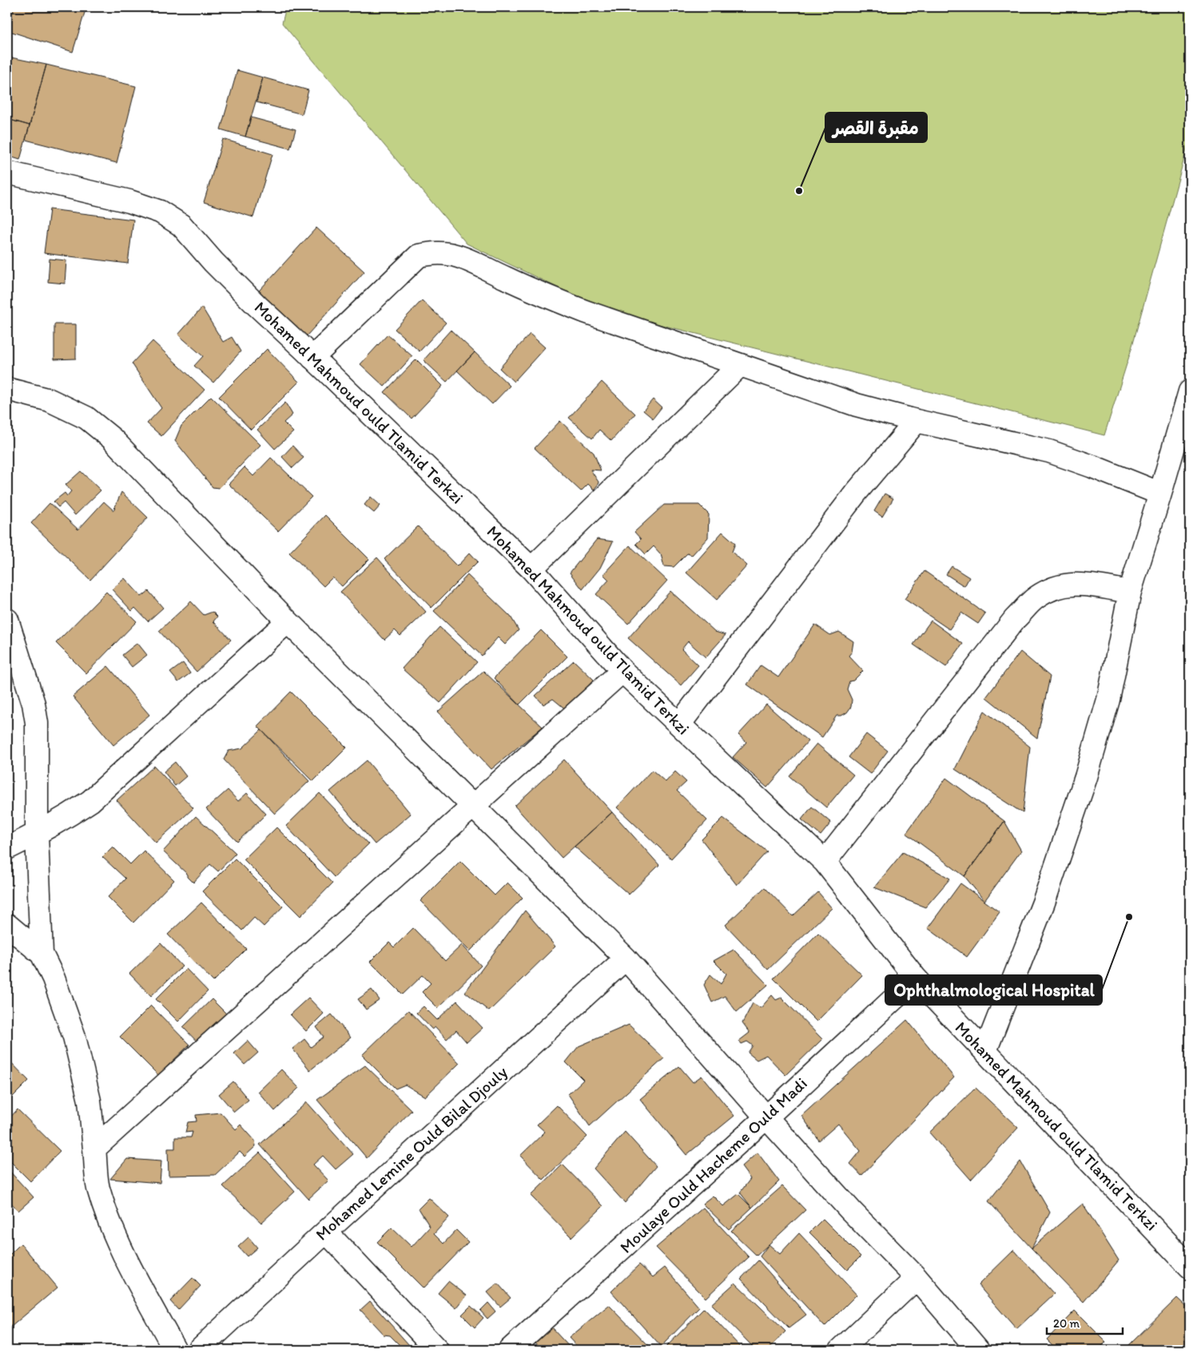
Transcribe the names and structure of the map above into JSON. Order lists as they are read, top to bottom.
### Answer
{
  "streets": {
    "street": ["Mohamed Mahmoud ould Tlamid Terkzi", "Mohamed Lemine Ould Bilal Djouly", "Moulaye Ould Hacheme Ould Madi"]
  },
  "crossings": [
    ["Mohamed Mahmoud ould Tlamid Terkzi", "Moulaye Ould Hacheme Ould Madi"]
  ],
  "places": ["مقبرة القصر", "Ophthalmological Hospital"],
  "scale_bar": "20 m"
}
